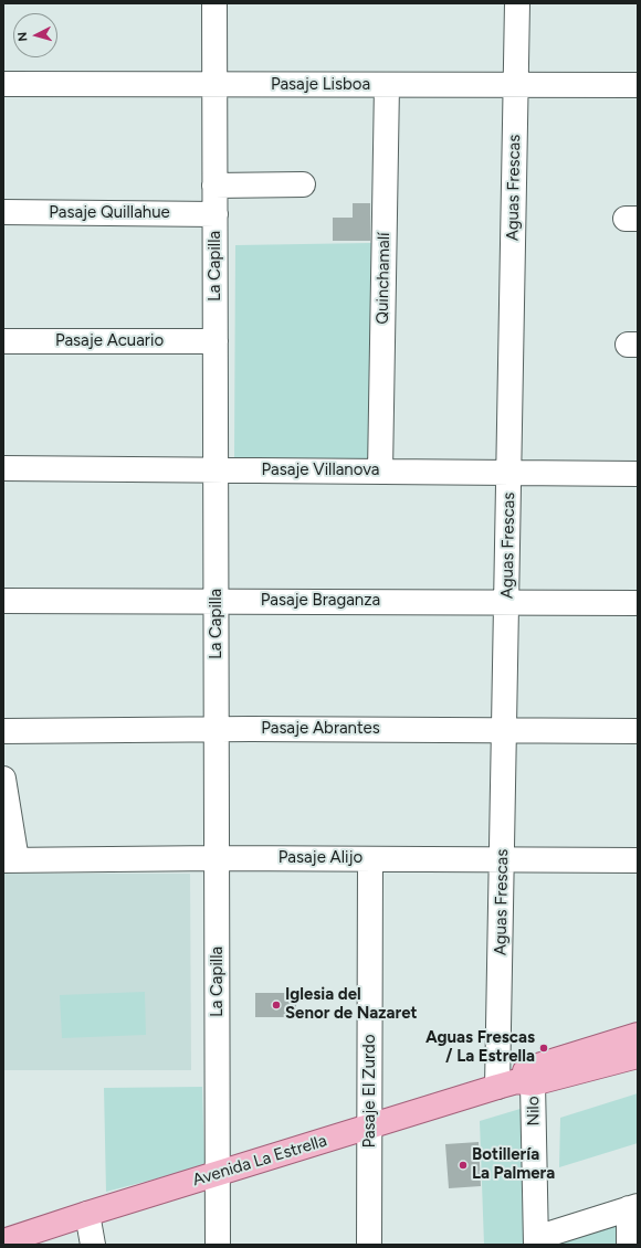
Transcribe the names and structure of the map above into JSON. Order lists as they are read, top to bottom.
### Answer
{
  "streets": {
    "main road": ["Avenida La Estrella"],
    "street": [
      "Pasaje Lisboa",
      "Aguas Frescas",
      "Pasaje Quillahue",
      "La Capilla",
      "Quinchamalí",
      "Pasaje Acuario",
      "Pasaje Villanova",
      "Pasaje Braganza",
      "Pasaje Abrantes",
      "Pasaje Alijo",
      "Pasaje El Zurdo",
      "Nilo"
    ]
  },
  "crossings": [
    ["Pasaje Lisboa", "Aguas Frescas"],
    ["Pasaje Lisboa", "La Capilla"],
    ["Pasaje Lisboa", "Quinchamalí"],
    ["Aguas Frescas", "Pasaje Villanova"],
    ["Aguas Frescas", "Pasaje Braganza"],
    ["Aguas Frescas", "Pasaje Abrantes"],
    ["Aguas Frescas", "Pasaje Alijo"],
    ["Aguas Frescas", "Nilo"],
    ["Aguas Frescas", "Avenida La Estrella"],
    ["Pasaje Quillahue", "La Capilla"],
    ["La Capilla", "Pasaje Acuario"],
    ["La Capilla", "Pasaje Villanova"],
    ["La Capilla", "Pasaje Braganza"],
    ["La Capilla", "Pasaje Abrantes"],
    ["La Capilla", "Pasaje Alijo"],
    ["La Capilla", "Avenida La Estrella"],
    ["Quinchamalí", "Pasaje Villanova"],
    ["Pasaje Alijo", "Pasaje El Zurdo"],
    ["Pasaje El Zurdo", "Avenida La Estrella"],
    ["Nilo", "Avenida La Estrella"]
  ],
  "places": ["Iglesia del Senor de Nazaret", "Aguas Frescas / La Estrella", "Botillería La Palmera"],
  "north": "left"
}
